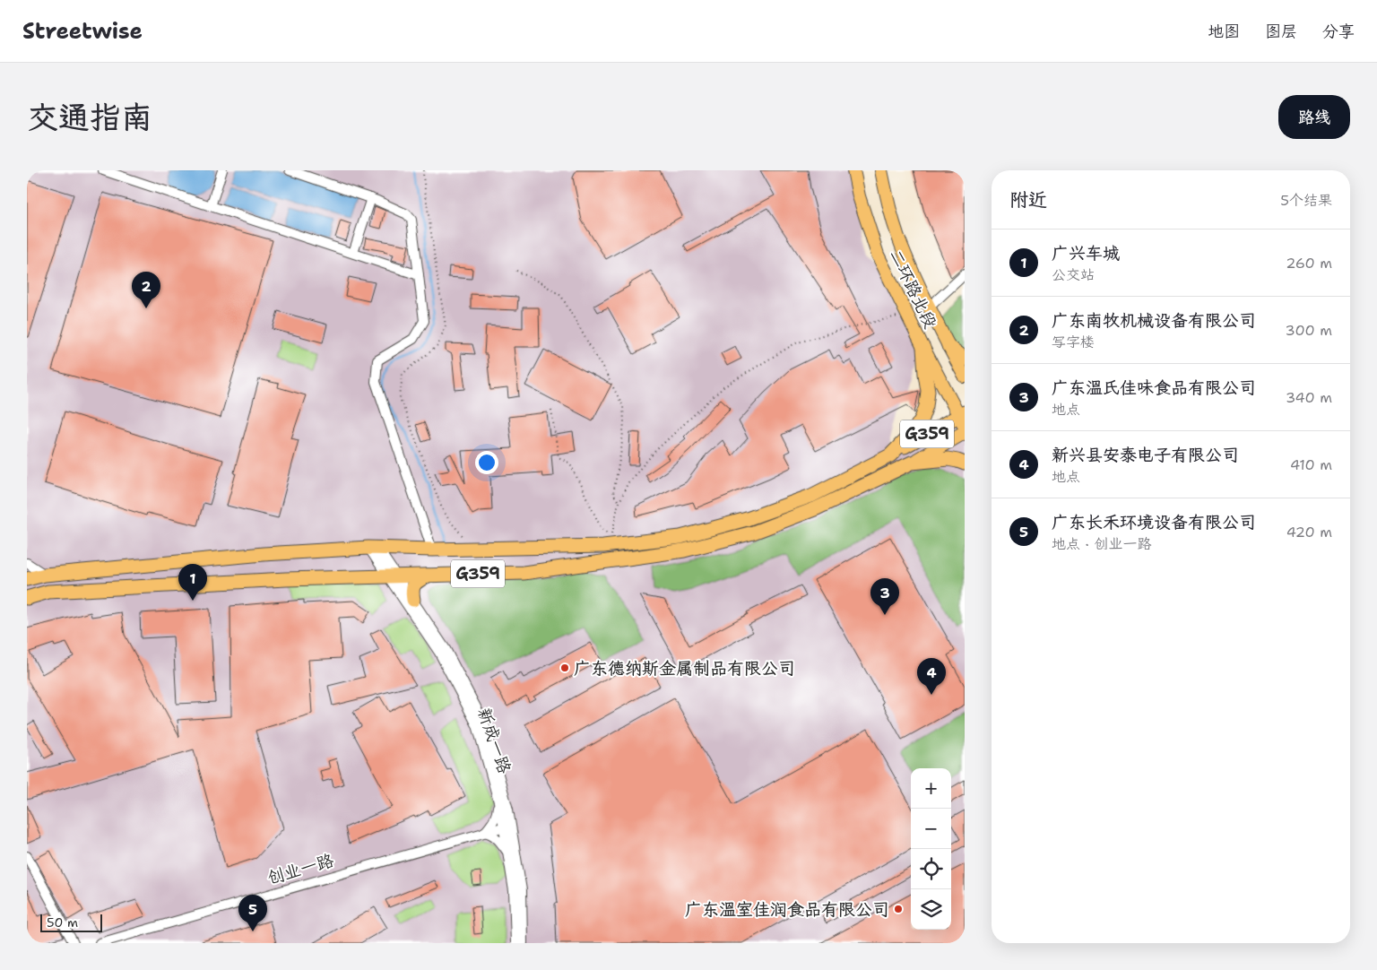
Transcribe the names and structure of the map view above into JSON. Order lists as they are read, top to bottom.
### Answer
{
  "streets": {
    "highway": ["G359"],
    "main road": ["二环路北段"],
    "street": ["新成一路", "创业一路"]
  },
  "crossings": [
    ["二环路北段", "G359"],
    ["G359", "新成一路"],
    ["新成一路", "创业一路"]
  ],
  "places": ["广东德纳斯金属制品有限公司", "广东温室佳润食品有限公司"],
  "scale_bar": "50 m",
  "page": {
    "header": "Streetwise",
    "nav": ["地图", "图层", "分享"],
    "buttons": "路线",
    "title": "交通指南",
    "heading": ["附近", "5个结果"],
    "list": [
      {
        "mark": "1",
        "name": "广兴车城",
        "note": "公交站",
        "value": "260 m"
      },
      {
        "mark": "2",
        "name": "广东南牧机械设备有限公司",
        "note": "写字楼",
        "value": "300 m"
      },
      {
        "mark": "3",
        "name": "广东温氏佳味食品有限公司",
        "note": "地点",
        "value": "340 m"
      },
      {
        "mark": "4",
        "name": "新兴县安泰电子有限公司",
        "note": "地点",
        "value": "410 m"
      },
      {
        "mark": "5",
        "name": "广东长禾环境设备有限公司",
        "note": "地点 · 创业一路",
        "value": "420 m"
      }
    ],
    "pins": [
      "2",
      "1",
      "3",
      "4",
      "5"
    ],
    "map_buttons": ["+", "−"],
    "scale": "50 m"
  }
}
